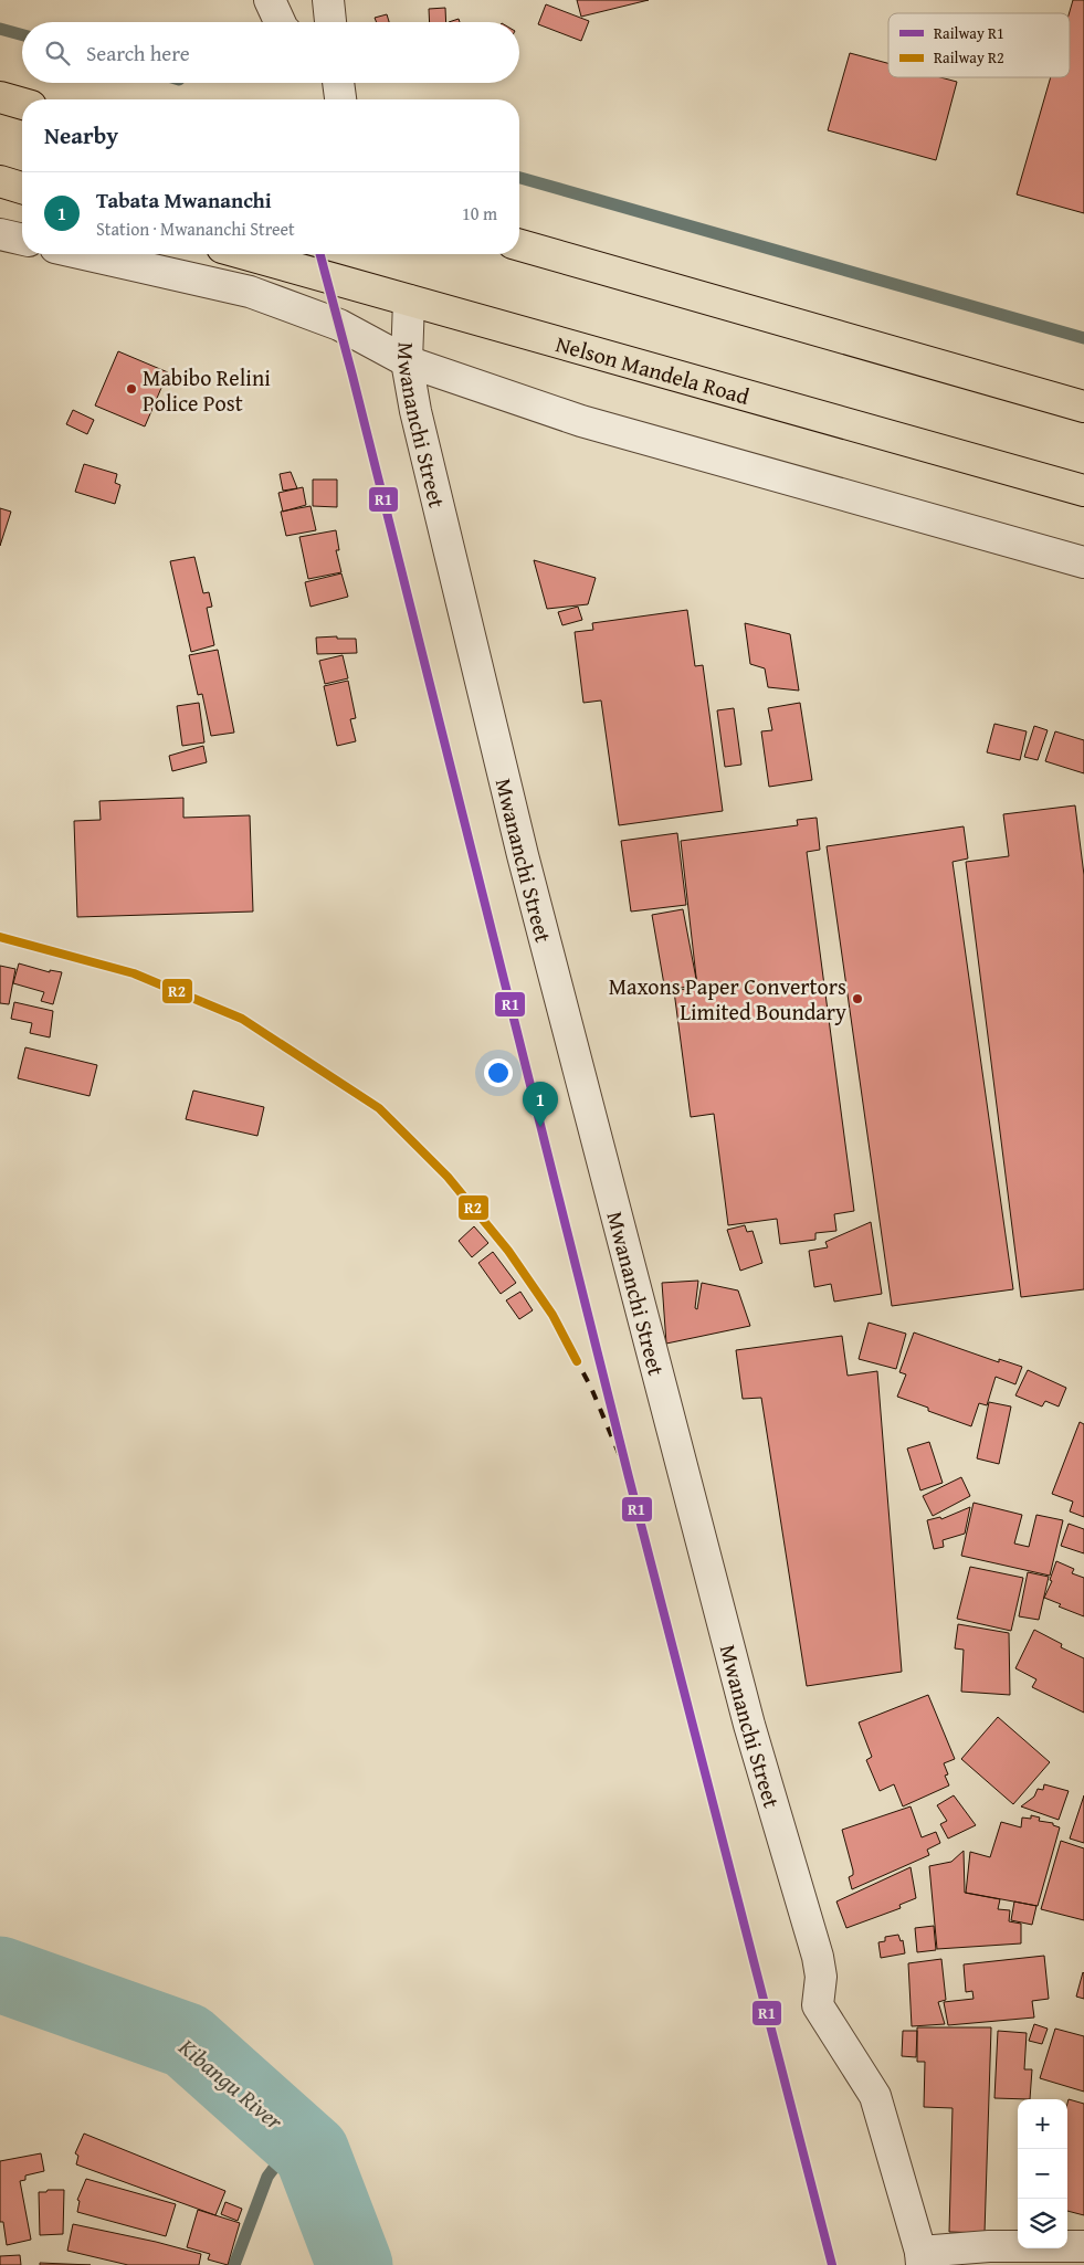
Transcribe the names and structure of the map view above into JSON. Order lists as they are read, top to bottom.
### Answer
{
  "streets": {
    "main road": ["Nelson Mandela Road"],
    "street": ["Mwananchi Street"]
  },
  "crossings": [
    ["Nelson Mandela Road", "Mwananchi Street"]
  ],
  "water": ["Kibangu River"],
  "places": ["Mabibo Relini Police Post", "Maxons Paper Convertors Limited Boundary"],
  "lines": ["rail line R1", "rail line R2"],
  "legend": ["Railway R1", "Railway R2"],
  "page": {
    "search": "Search here",
    "heading": "Nearby",
    "list": [
      {
        "mark": "1",
        "name": "Tabata Mwananchi",
        "note": "Station · Mwananchi Street",
        "value": "10 m"
      }
    ],
    "pins": "1",
    "map_buttons": ["+", "−"]
  }
}
